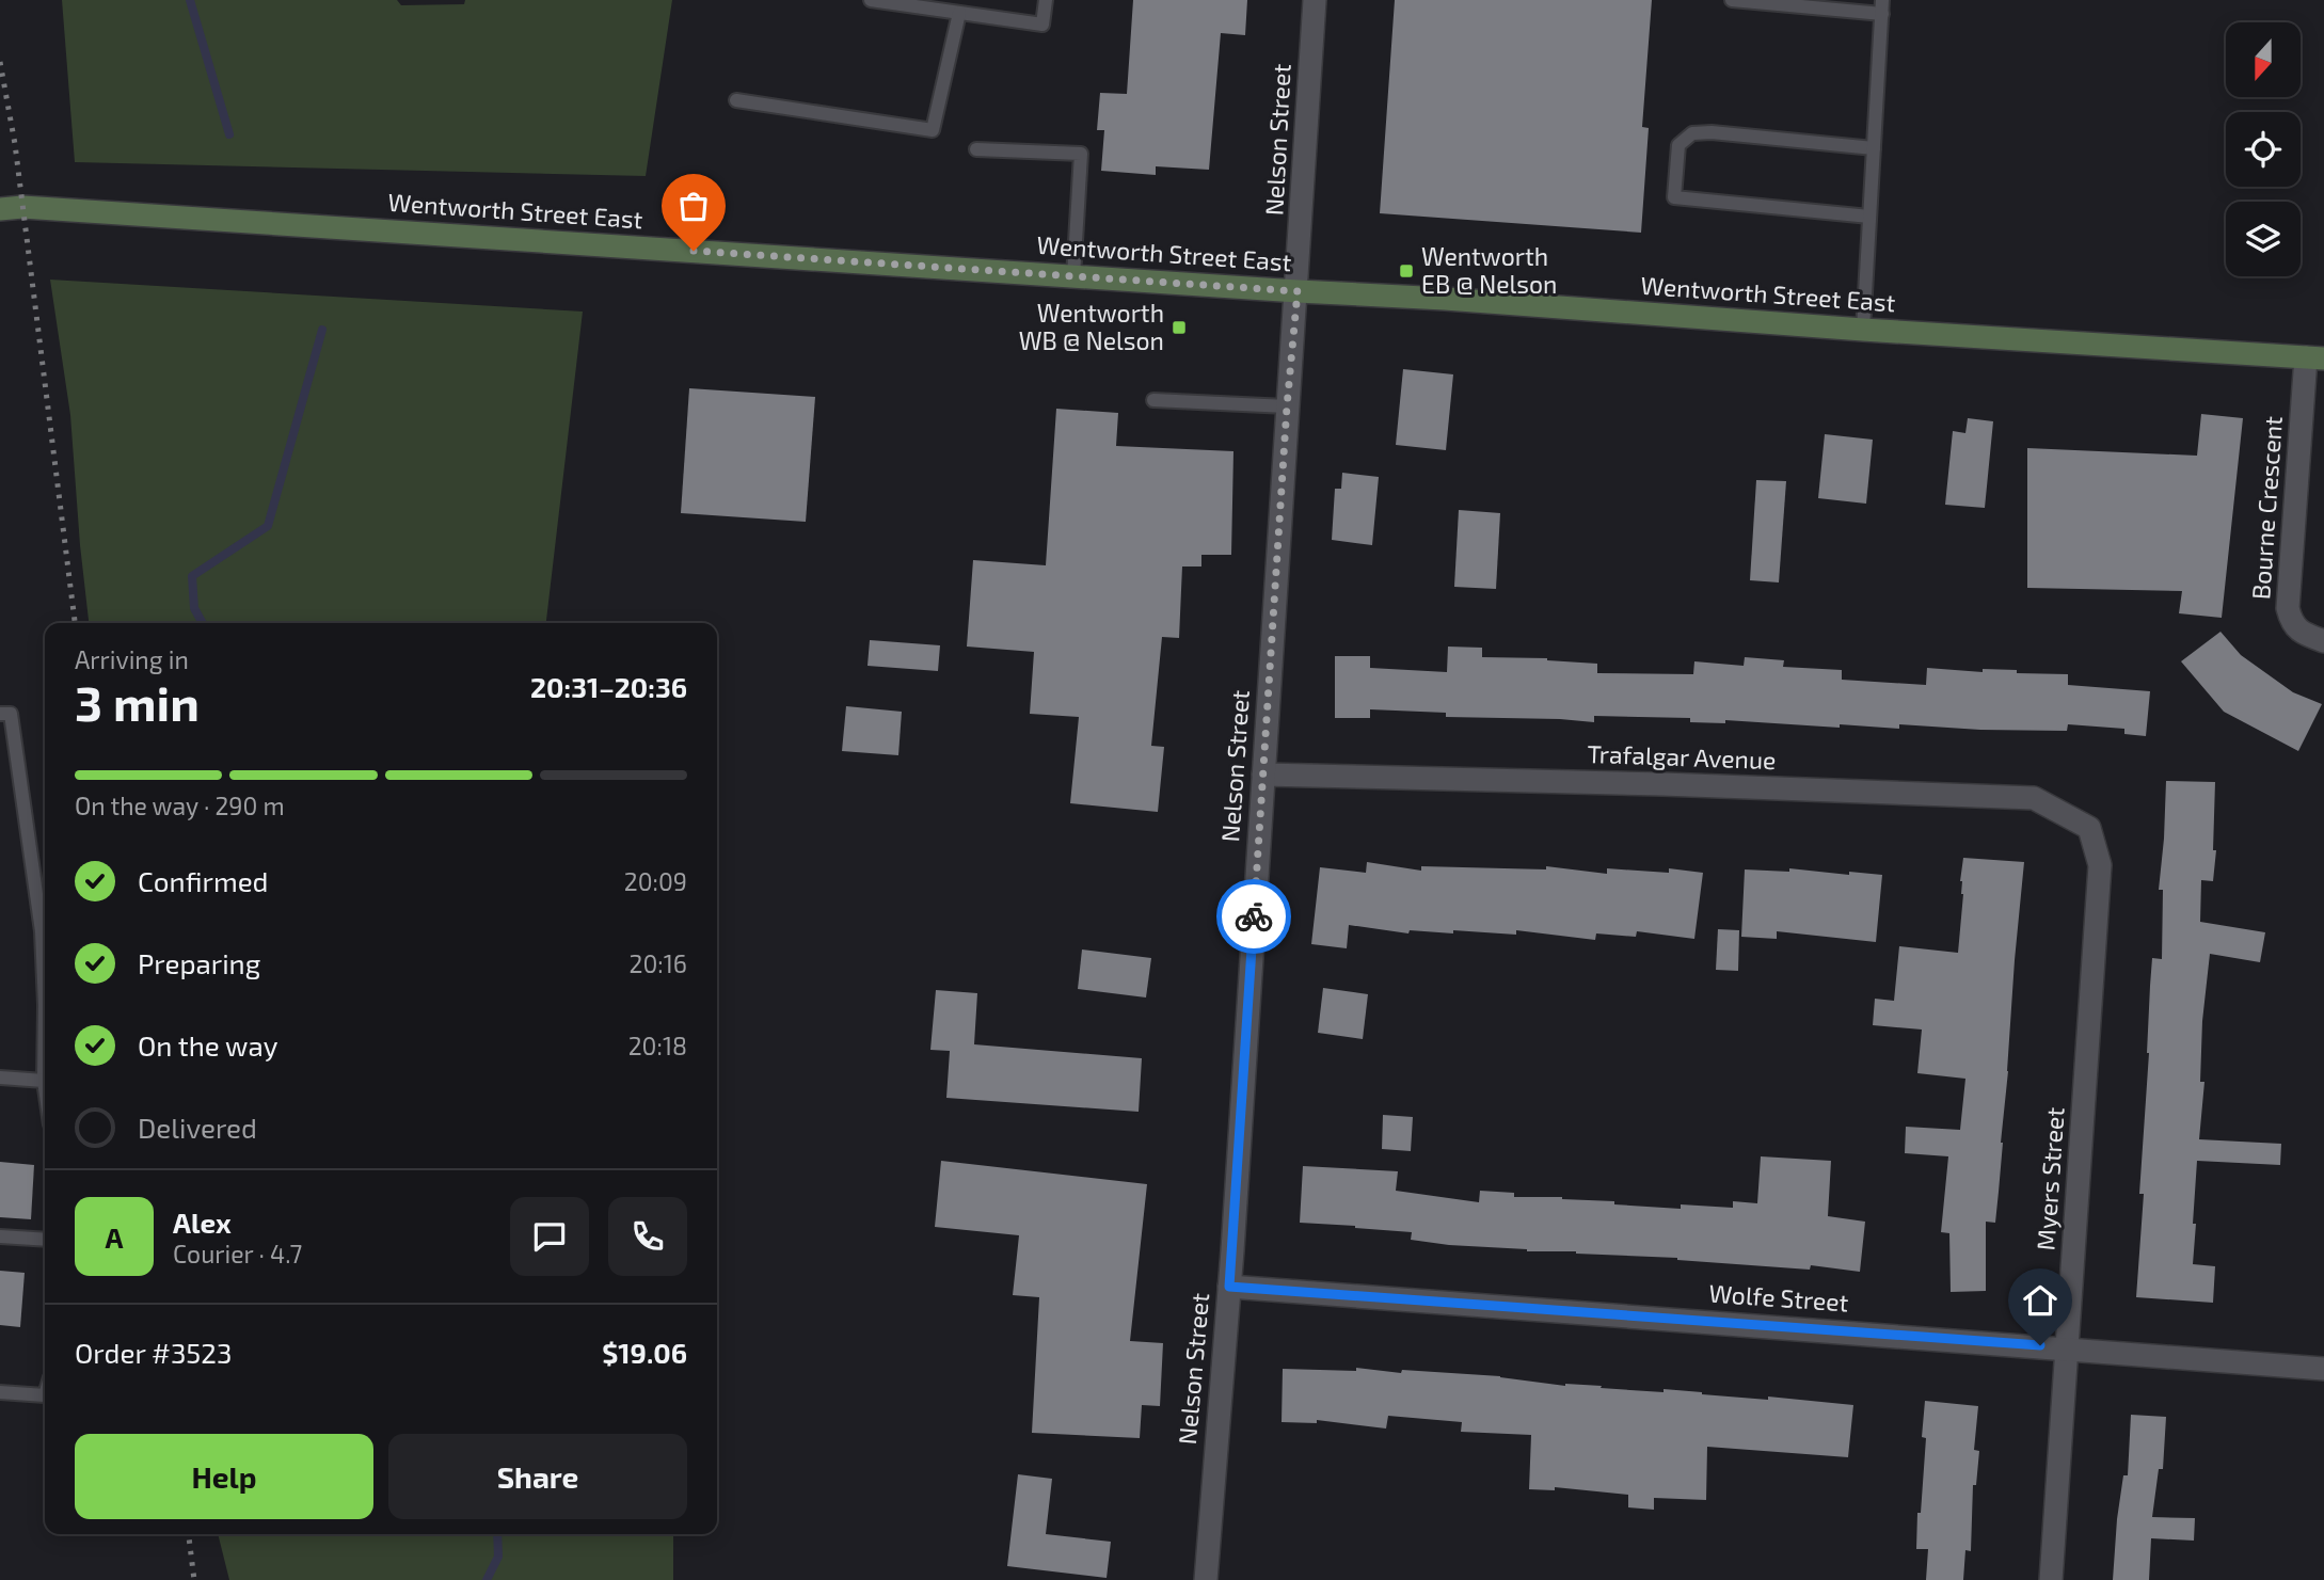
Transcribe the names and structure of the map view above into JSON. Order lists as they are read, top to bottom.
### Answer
{
  "streets": {
    "main road": ["Wentworth Street East"],
    "street": [
      "Nelson Street",
      "Bourne Crescent",
      "Trafalgar Avenue",
      "Myers Street",
      "Wolfe Street"
    ]
  },
  "crossings": [
    ["Nelson Street", "Wentworth Street East"],
    ["Nelson Street", "Trafalgar Avenue"],
    ["Nelson Street", "Wolfe Street"],
    ["Wentworth Street East", "Bourne Crescent"],
    ["Trafalgar Avenue", "Myers Street"],
    ["Myers Street", "Wolfe Street"]
  ],
  "places": {
    "transit": ["Wentworth EB @ Nelson", "Wentworth WB @ Nelson"]
  },
  "north": "bottom",
  "page": {
    "heading": ["3 min", "Arriving in", "20:31–20:36"],
    "panel": [
      "Alex",
      "Courier · 4.7",
      "Order #3523",
      "$19.06"
    ],
    "bar": "On the way · 290 m",
    "list": [
      ["Confirmed", "20:09"],
      ["Preparing", "20:16"],
      ["On the way", "20:18"],
      "Delivered"
    ],
    "round": "A",
    "buttons": ["Help", "Share"]
  }
}
